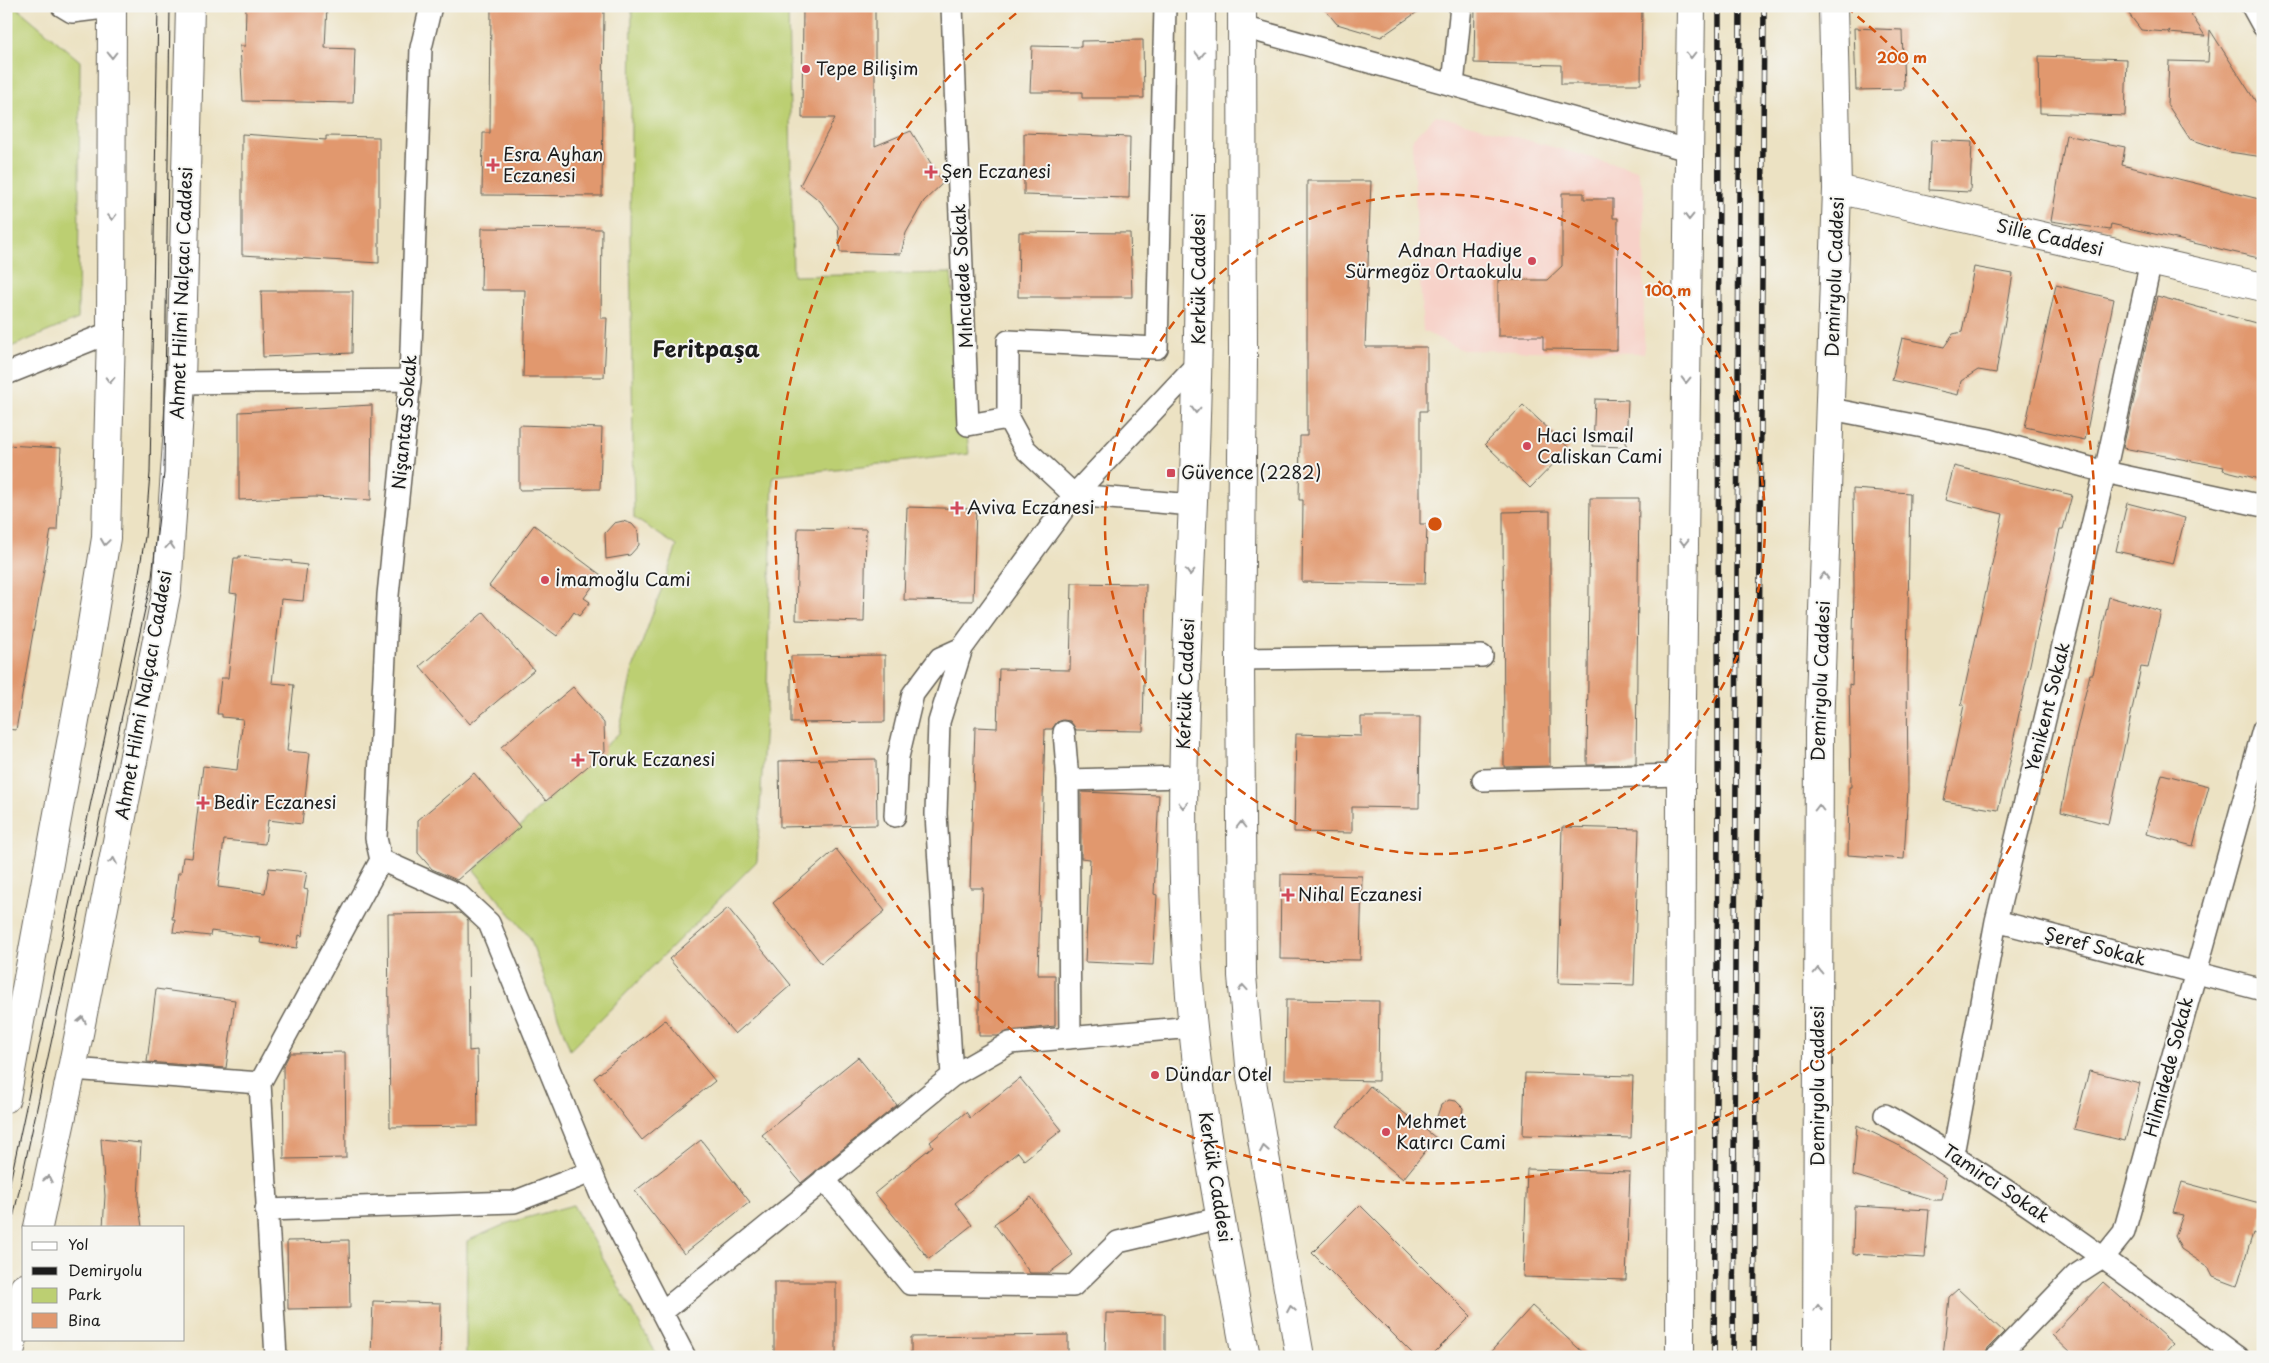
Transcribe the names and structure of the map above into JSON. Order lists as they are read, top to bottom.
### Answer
{
  "streets": {
    "main road": [
      "Sille Caddesi",
      "Demiryolu Caddesi",
      "Kerkük Caddesi",
      "Ahmet Hilmi Nalçacı Caddesi"
    ],
    "street": [
      "Mıhcıdede Sokak",
      "Nişantaş Sokak",
      "Yenikent Sokak",
      "Şeref Sokak",
      "Hilmidede Sokak",
      "Tamirci Sokak"
    ]
  },
  "crossings": [
    ["Sille Caddesi", "Demiryolu Caddesi"],
    ["Sille Caddesi", "Yenikent Sokak"],
    ["Yenikent Sokak", "Şeref Sokak"],
    ["Yenikent Sokak", "Tamirci Sokak"],
    ["Şeref Sokak", "Hilmidede Sokak"],
    ["Hilmidede Sokak", "Tamirci Sokak"]
  ],
  "districts": ["Feritpaşa"],
  "places": {
    "other": [
      "Tepe Bilişim",
      "Adnan Hadiye Sürmegöz Ortaokulu",
      "Haci Ismail Caliskan Cami",
      "İmamoğlu Cami",
      "Dündar Otel",
      "Mehmet Katırcı Cami"
    ],
    "health": [
      "Esra Ayhan Eczanesi",
      "Şen Eczanesi",
      "Aviva Eczanesi",
      "Toruk Eczanesi",
      "Bedir Eczanesi",
      "Nihal Eczanesi"
    ],
    "transit": ["Güvence (2282)"]
  },
  "legend": [
    "Yol",
    "Demiryolu",
    "Park",
    "Bina"
  ],
  "rings": ["200 m", "100 m"]
}
